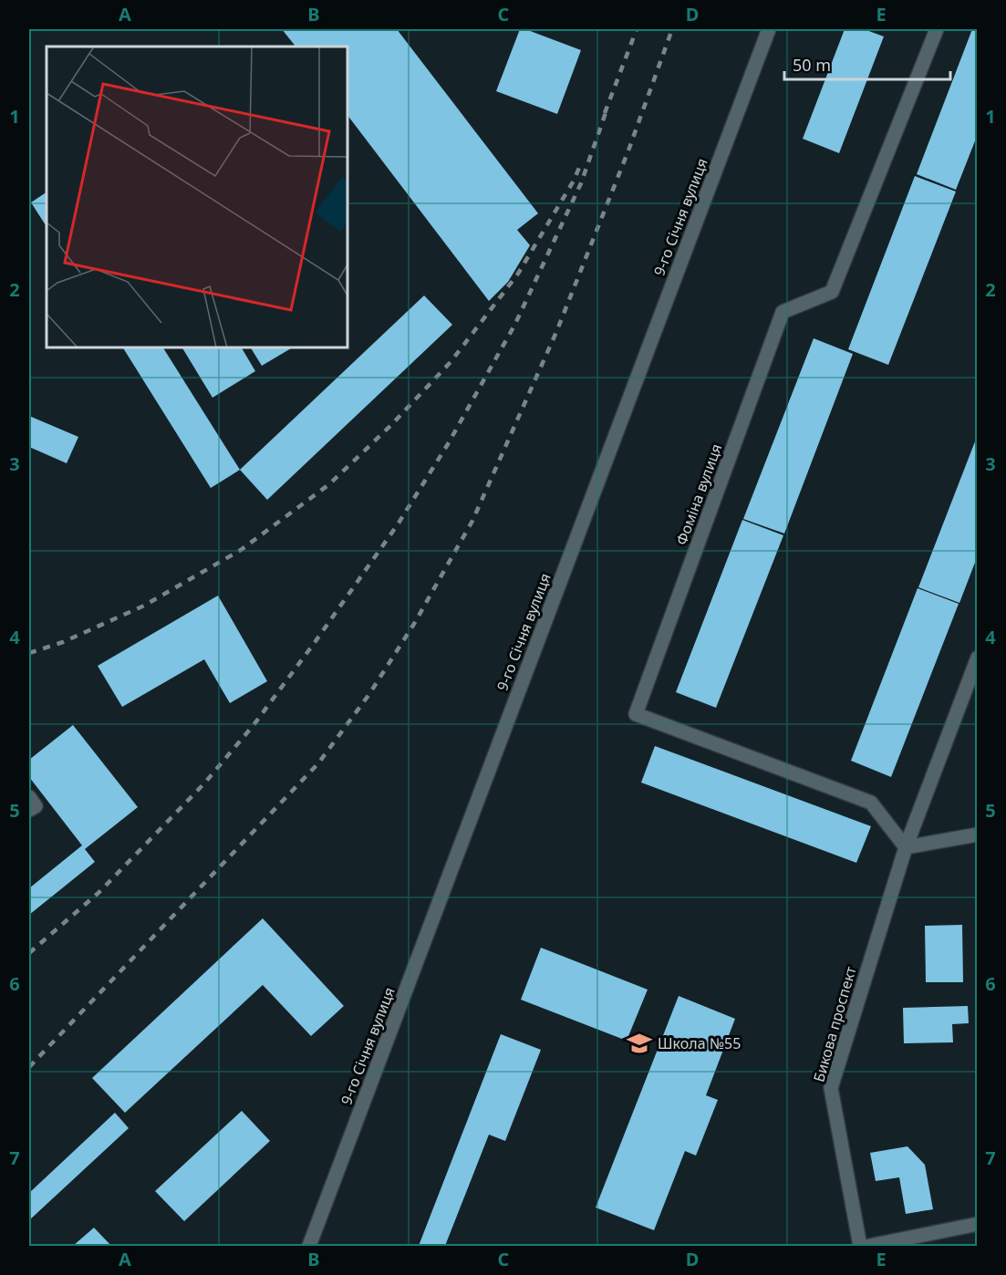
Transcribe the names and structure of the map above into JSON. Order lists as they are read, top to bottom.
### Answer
{
  "streets": {
    "street": ["9-го Січня вулиця", "Фоміна вулиця", "Бикова проспект"]
  },
  "crossings": [
    ["Фоміна вулиця", "Бикова проспект"]
  ],
  "places": {
    "school or university": ["Школа №55"]
  },
  "scale_bar": "50 m",
  "grid": {
    "columns": [
      "A",
      "B",
      "C",
      "D",
      "E"
    ],
    "rows": [
      "1",
      "2",
      "3",
      "4",
      "5",
      "6",
      "7"
    ]
  }
}
